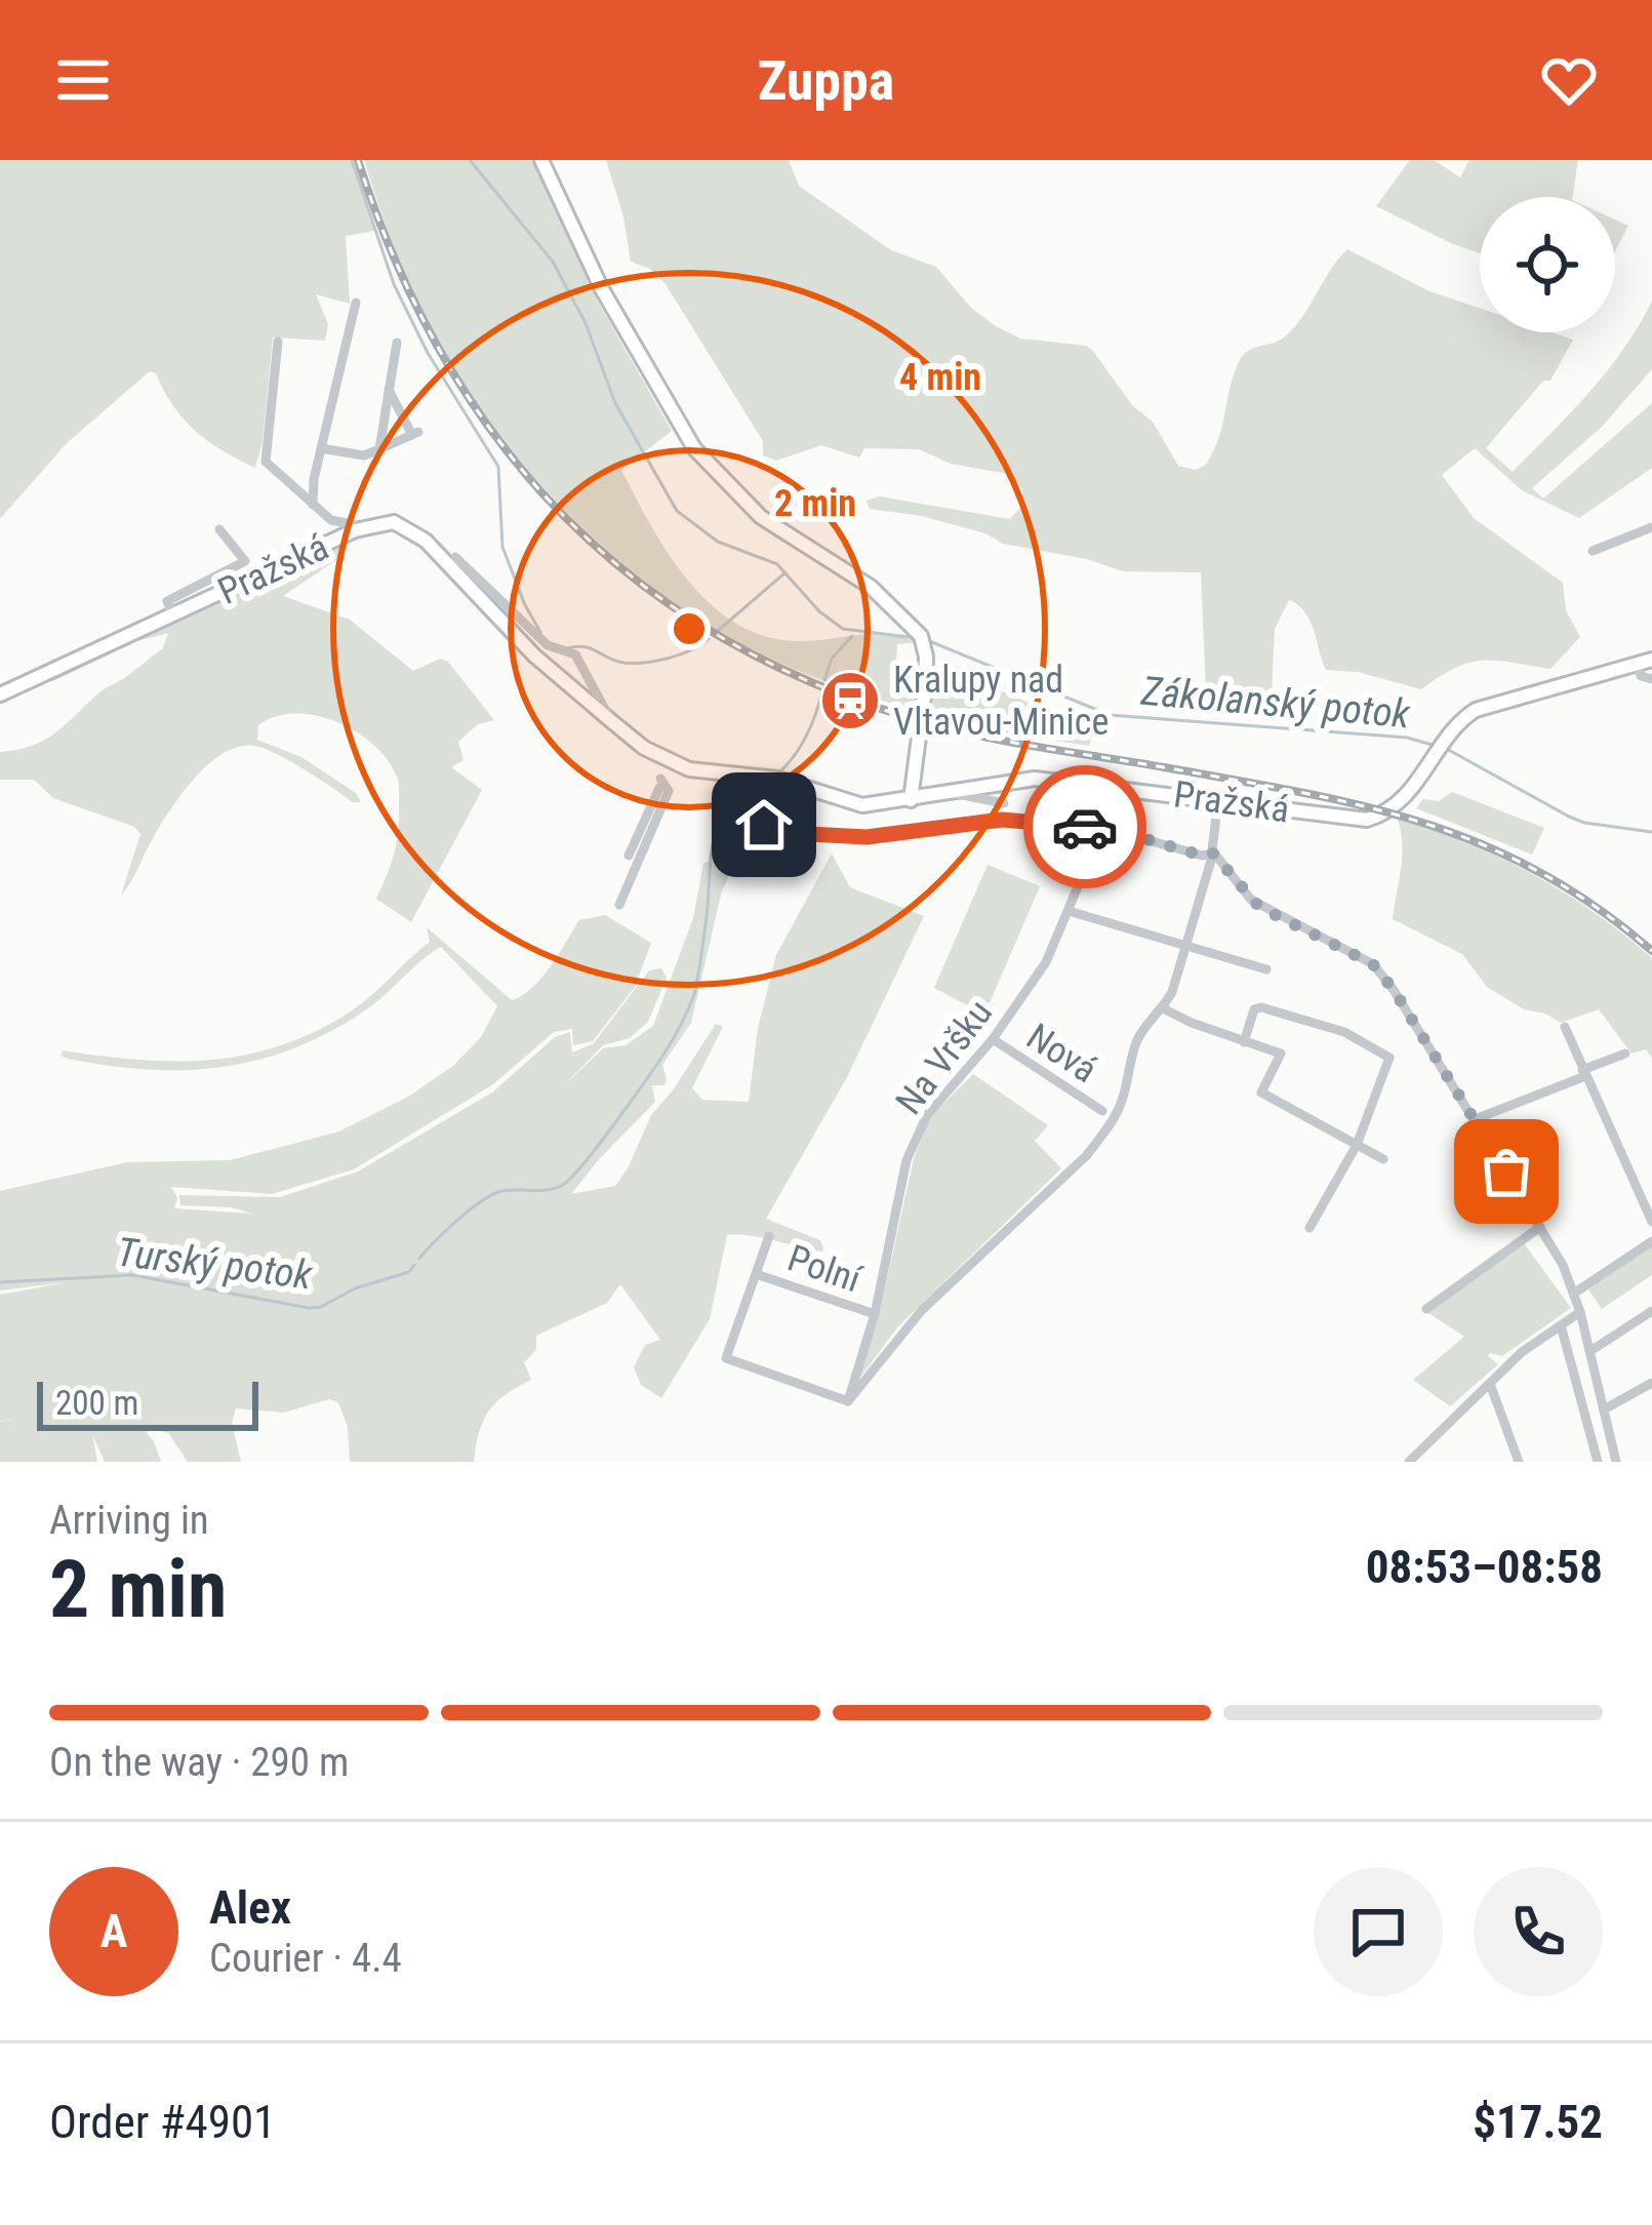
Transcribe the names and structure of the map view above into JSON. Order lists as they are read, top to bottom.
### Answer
{
  "streets": {
    "main road": ["Pražská"],
    "street": ["Nová", "Na Vršku", "Polní"]
  },
  "crossings": [
    ["Nová", "Na Vršku"],
    ["Na Vršku", "Polní"]
  ],
  "water": ["Zákolanský potok", "Turský potok"],
  "places": {
    "station": ["Kralupy nad Vltavou-Minice"]
  },
  "scale_bar": "200 m",
  "page": {
    "header": "Zuppa",
    "scale": "200 m",
    "heading": ["2 min", "Arriving in", "08:53–08:58"],
    "panel": [
      "Alex",
      "Courier · 4.4",
      "Order #4901",
      "$17.52"
    ],
    "bar": "On the way · 290 m",
    "round": "A"
  },
  "rings": ["4 min", "2 min"]
}
